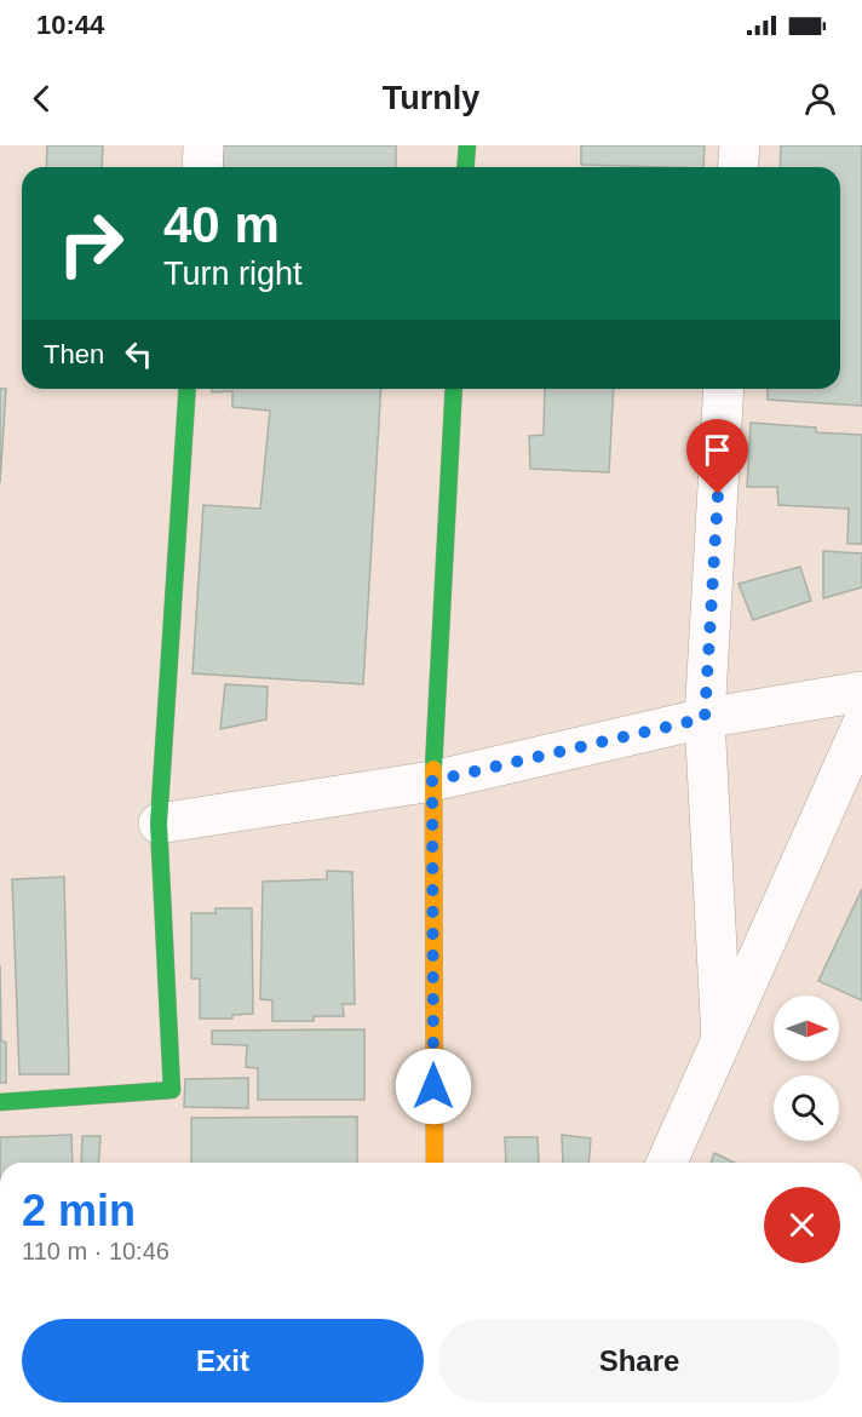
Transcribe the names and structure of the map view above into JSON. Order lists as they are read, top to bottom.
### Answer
{
  "north": "right",
  "page": {
    "status": "10:44",
    "header": "Turnly",
    "turn": ["40 m", "Turn right"],
    "then": "Then",
    "heading": ["2 min", "110 m · 10:46"],
    "buttons": ["Exit", "Share"]
  }
}
